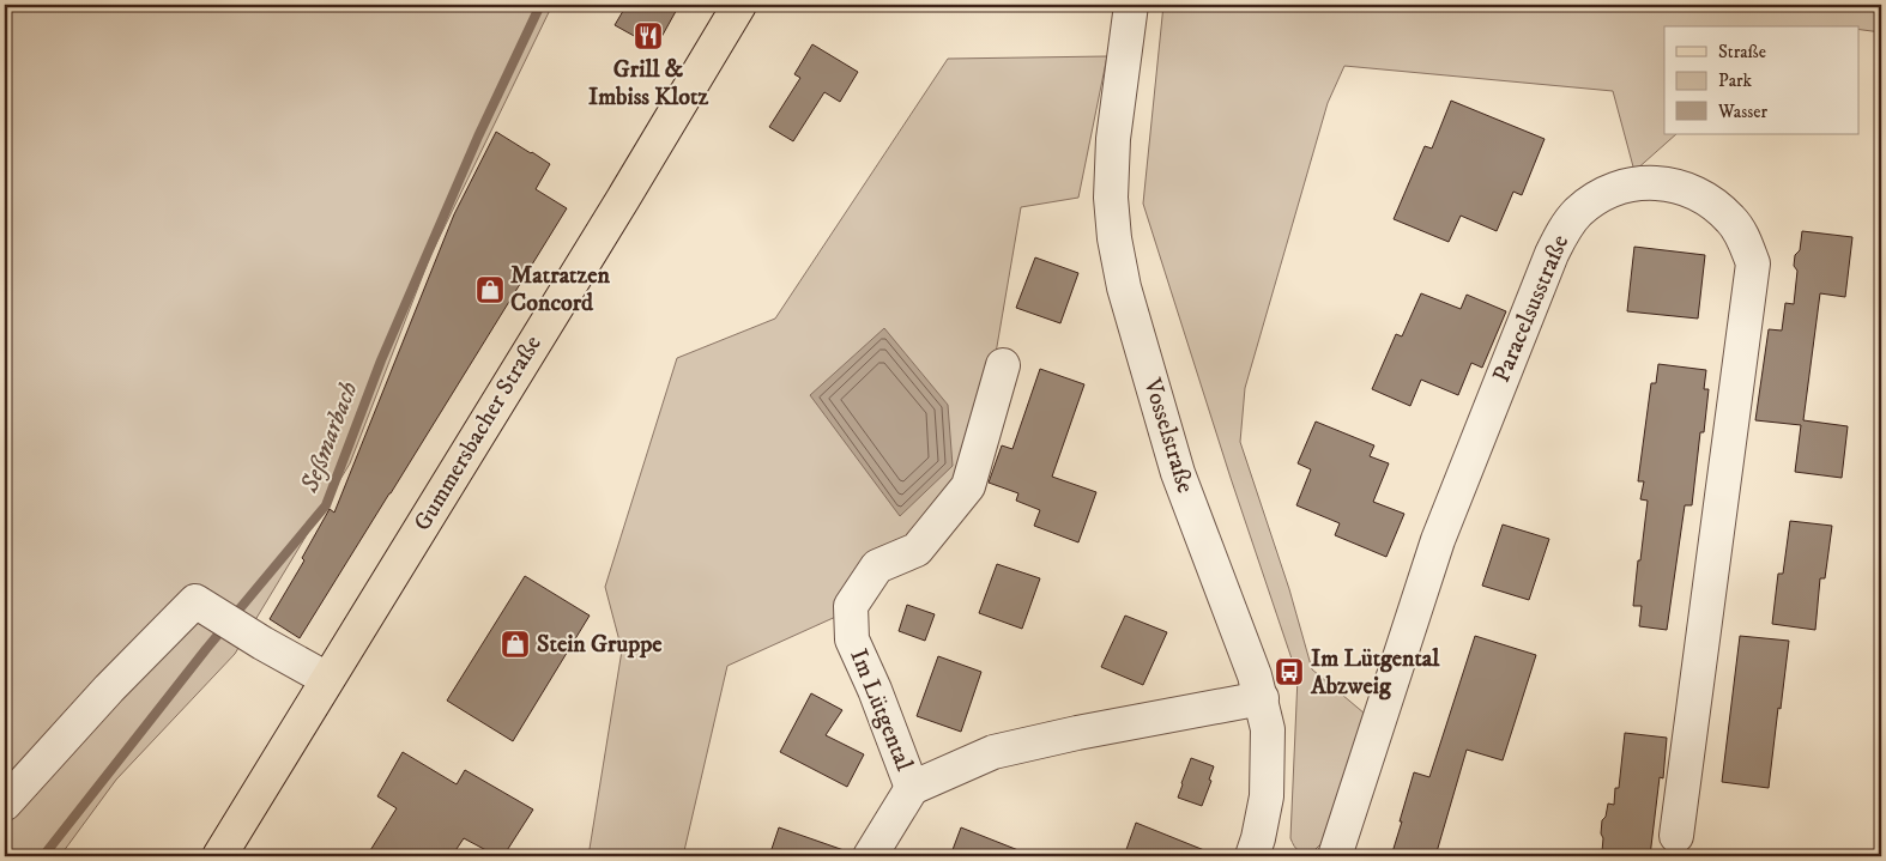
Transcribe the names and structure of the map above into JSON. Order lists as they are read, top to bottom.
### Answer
{
  "streets": {
    "main road": ["Gummersbacher Straße"],
    "street": ["Paracelsusstraße", "Vosselstraße", "Im Lütgental"]
  },
  "crossings": [
    ["Vosselstraße", "Im Lütgental"]
  ],
  "water": ["Seßmarbach"],
  "places": {
    "restaurant": ["Grill & Imbiss Klotz"],
    "shop": ["Matratzen Concord", "Stein Gruppe"],
    "bus stop": ["Im Lütgental Abzweig"]
  },
  "legend": ["Straße", "Park", "Wasser"]
}
